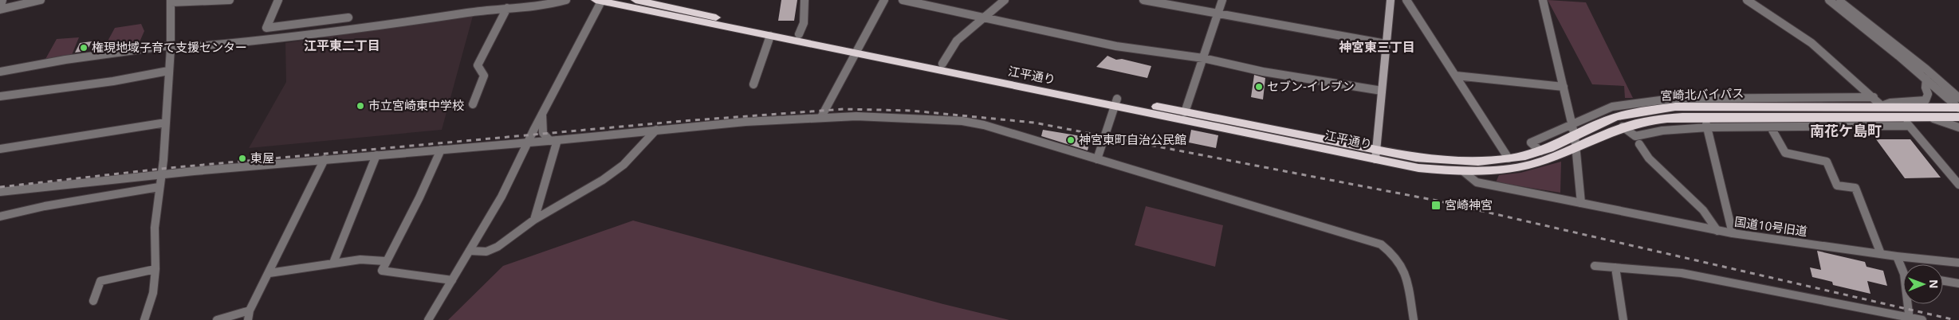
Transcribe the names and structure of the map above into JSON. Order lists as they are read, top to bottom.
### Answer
{
  "streets": {
    "highway": ["江平通り", "宮崎北バイパス"],
    "street": ["国道10号旧道"]
  },
  "crossings": [
    ["江平通り", "宮崎北バイパス"],
    ["江平通り", "国道10号旧道"],
    ["宮崎北バイパス", "国道10号旧道"]
  ],
  "districts": ["江平東二丁目", "神宮東三丁目", "南花ケ島町"],
  "places": {
    "other": [
      "権現地域子育て支援センター",
      "セブン-イレブン",
      "市立宮崎東中学校",
      "神宮東町自治公民館",
      "東屋"
    ],
    "transit": ["宮崎神宮"]
  },
  "north": "right"
}
